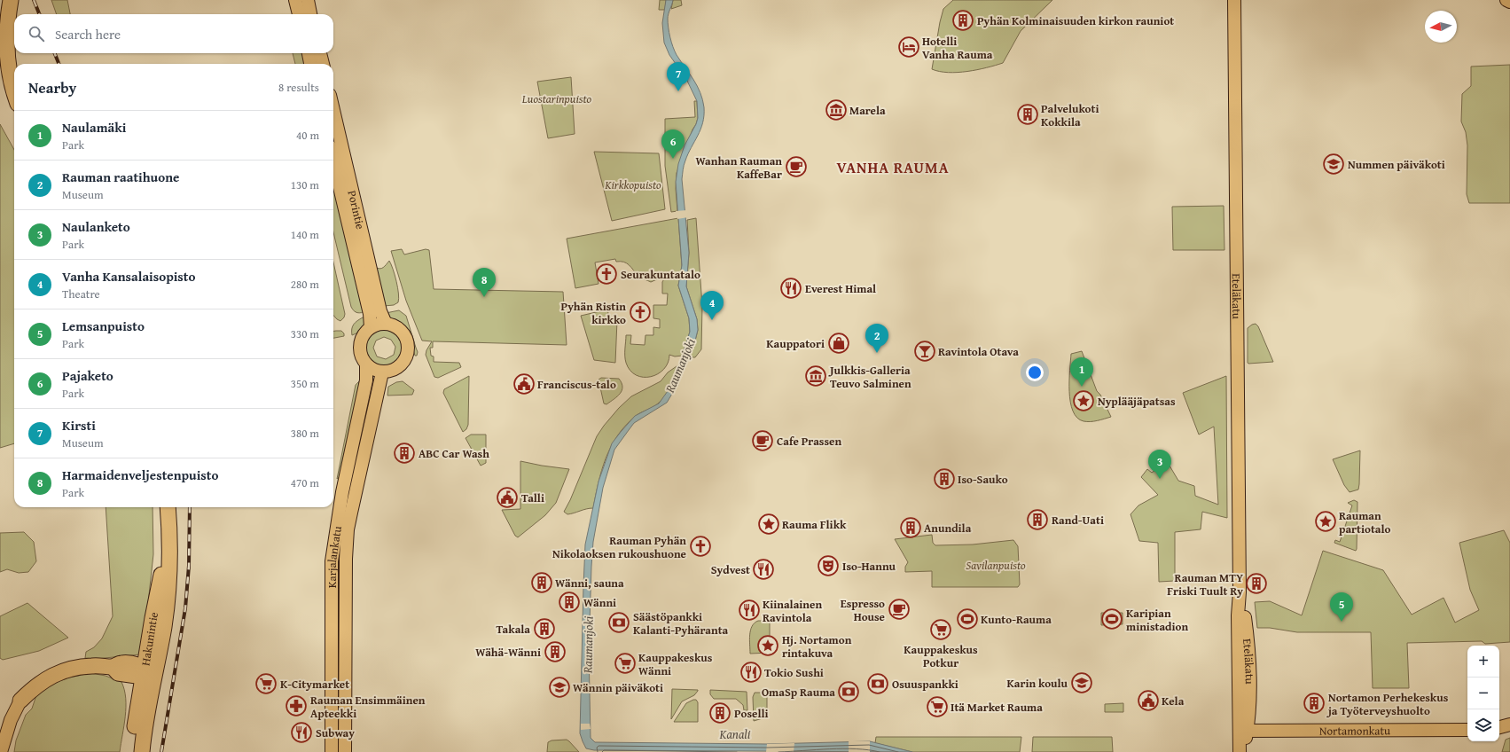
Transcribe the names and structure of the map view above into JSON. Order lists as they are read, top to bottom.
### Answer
{
  "streets": {
    "highway": ["Hakunintie"],
    "main road": [
      "Porintie",
      "Eteläkatu",
      "Karjalankatu",
      "Nortamonkatu"
    ]
  },
  "crossings": [
    ["Porintie", "Karjalankatu"],
    ["Eteläkatu", "Nortamonkatu"]
  ],
  "districts": ["VANHA RAUMA"],
  "water": ["Raumanjoki", "Kanali"],
  "parks": ["Luostarinpuisto", "Kirkkopuisto", "Savilanpuisto"],
  "places": {
    "building": [
      "Pyhän Kolminaisuuden kirkon rauniot",
      "Palvelukoti Kokkila",
      "ABC Car Wash",
      "Iso-Sauko",
      "Rand-Uati",
      "Anundila",
      "Wänni, sauna",
      "Rauman MTY Friski Tuult Ry",
      "Wänni",
      "Takala",
      "Wähä-Wänni",
      "Nortamon Perhekeskus ja Työterveyshuolto",
      "Poselli"
    ],
    "hotel": ["Hotelli Vanha Rauma"],
    "museum": ["Marela", "Julkkis-Galleria Teuvo Salminen"],
    "school or university": ["Nummen päiväkoti", "Karin koulu", "Wännin päiväkoti"],
    "cafe": ["Wanhan Rauman KaffeBar", "Cafe Prassen", "Espresso House"],
    "church": ["Seurakuntatalo", "Pyhän Ristin kirkko", "Rauman Pyhän Nikolaoksen rukoushuone"],
    "restaurant": [
      "Everest Himal",
      "Sydvest",
      "Kiinalainen Ravintola",
      "Tokio Sushi",
      "Subway"
    ],
    "shop": ["Kauppatori"],
    "bar": ["Ravintola Otava"],
    "public building": ["Franciscus-talo", "Talli", "Kela"],
    "place": [
      "Nyplääjäpatsas",
      "Rauman partiotalo",
      "Rauma Flikk",
      "Hj. Nortamon rintakuva"
    ],
    "theatre": ["Iso-Hannu"],
    "sports": ["Kunto-Rauma", "Karipian ministadion"],
    "bank": ["Säästöpankki Kalanti-Pyhäranta", "Osuuspankki", "OmaSp Rauma"],
    "supermarket": [
      "Kauppakeskus Potkur",
      "Kauppakeskus Wänni",
      "K-Citymarket",
      "Itä Market Rauma"
    ],
    "pharmacy": ["Rauman Ensimmäinen Apteekki"]
  },
  "north": "left",
  "page": {
    "search": "Search here",
    "pins": [
      "7",
      "6",
      "8",
      "4",
      "2",
      "1",
      "3",
      "5"
    ],
    "heading": ["Nearby", "8 results"],
    "list": [
      {
        "mark": "1",
        "name": "Naulamäki",
        "note": "Park",
        "value": "40 m"
      },
      {
        "mark": "2",
        "name": "Rauman raatihuone",
        "note": "Museum",
        "value": "130 m"
      },
      {
        "mark": "3",
        "name": "Naulanketo",
        "note": "Park",
        "value": "140 m"
      },
      {
        "mark": "4",
        "name": "Vanha Kansalaisopisto",
        "note": "Theatre",
        "value": "280 m"
      },
      {
        "mark": "5",
        "name": "Lemsanpuisto",
        "note": "Park",
        "value": "330 m"
      },
      {
        "mark": "6",
        "name": "Pajaketo",
        "note": "Park",
        "value": "350 m"
      },
      {
        "mark": "7",
        "name": "Kirsti",
        "note": "Museum",
        "value": "380 m"
      },
      {
        "mark": "8",
        "name": "Harmaidenveljestenpuisto",
        "note": "Park",
        "value": "470 m"
      }
    ],
    "map_buttons": ["+", "−"]
  }
}
